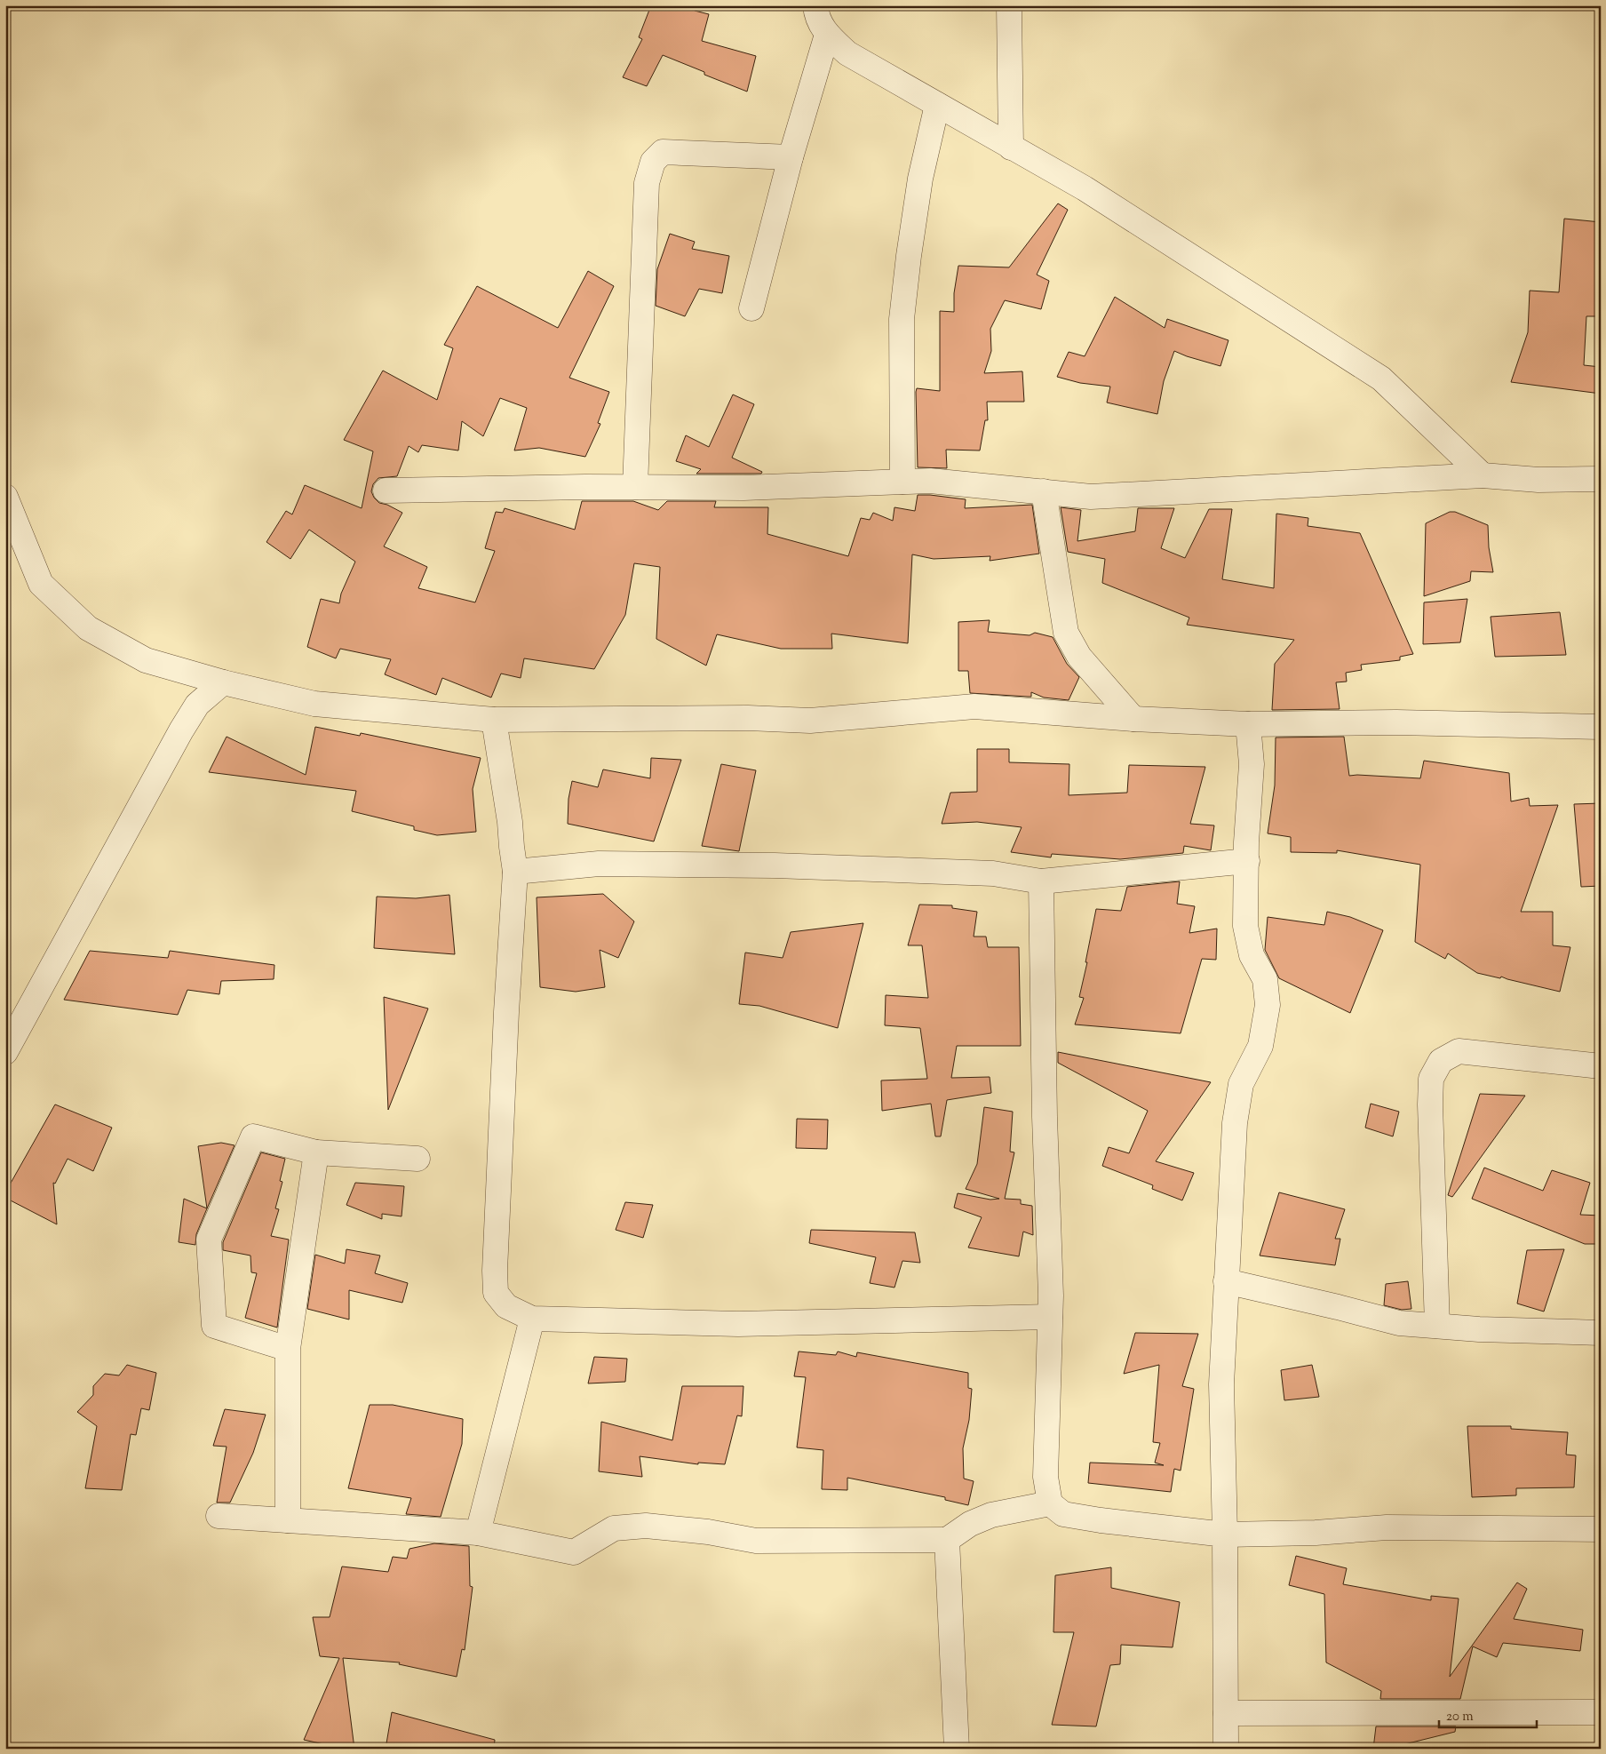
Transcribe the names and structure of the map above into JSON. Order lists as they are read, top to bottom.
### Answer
{
  "scale_bar": "20 m"
}
